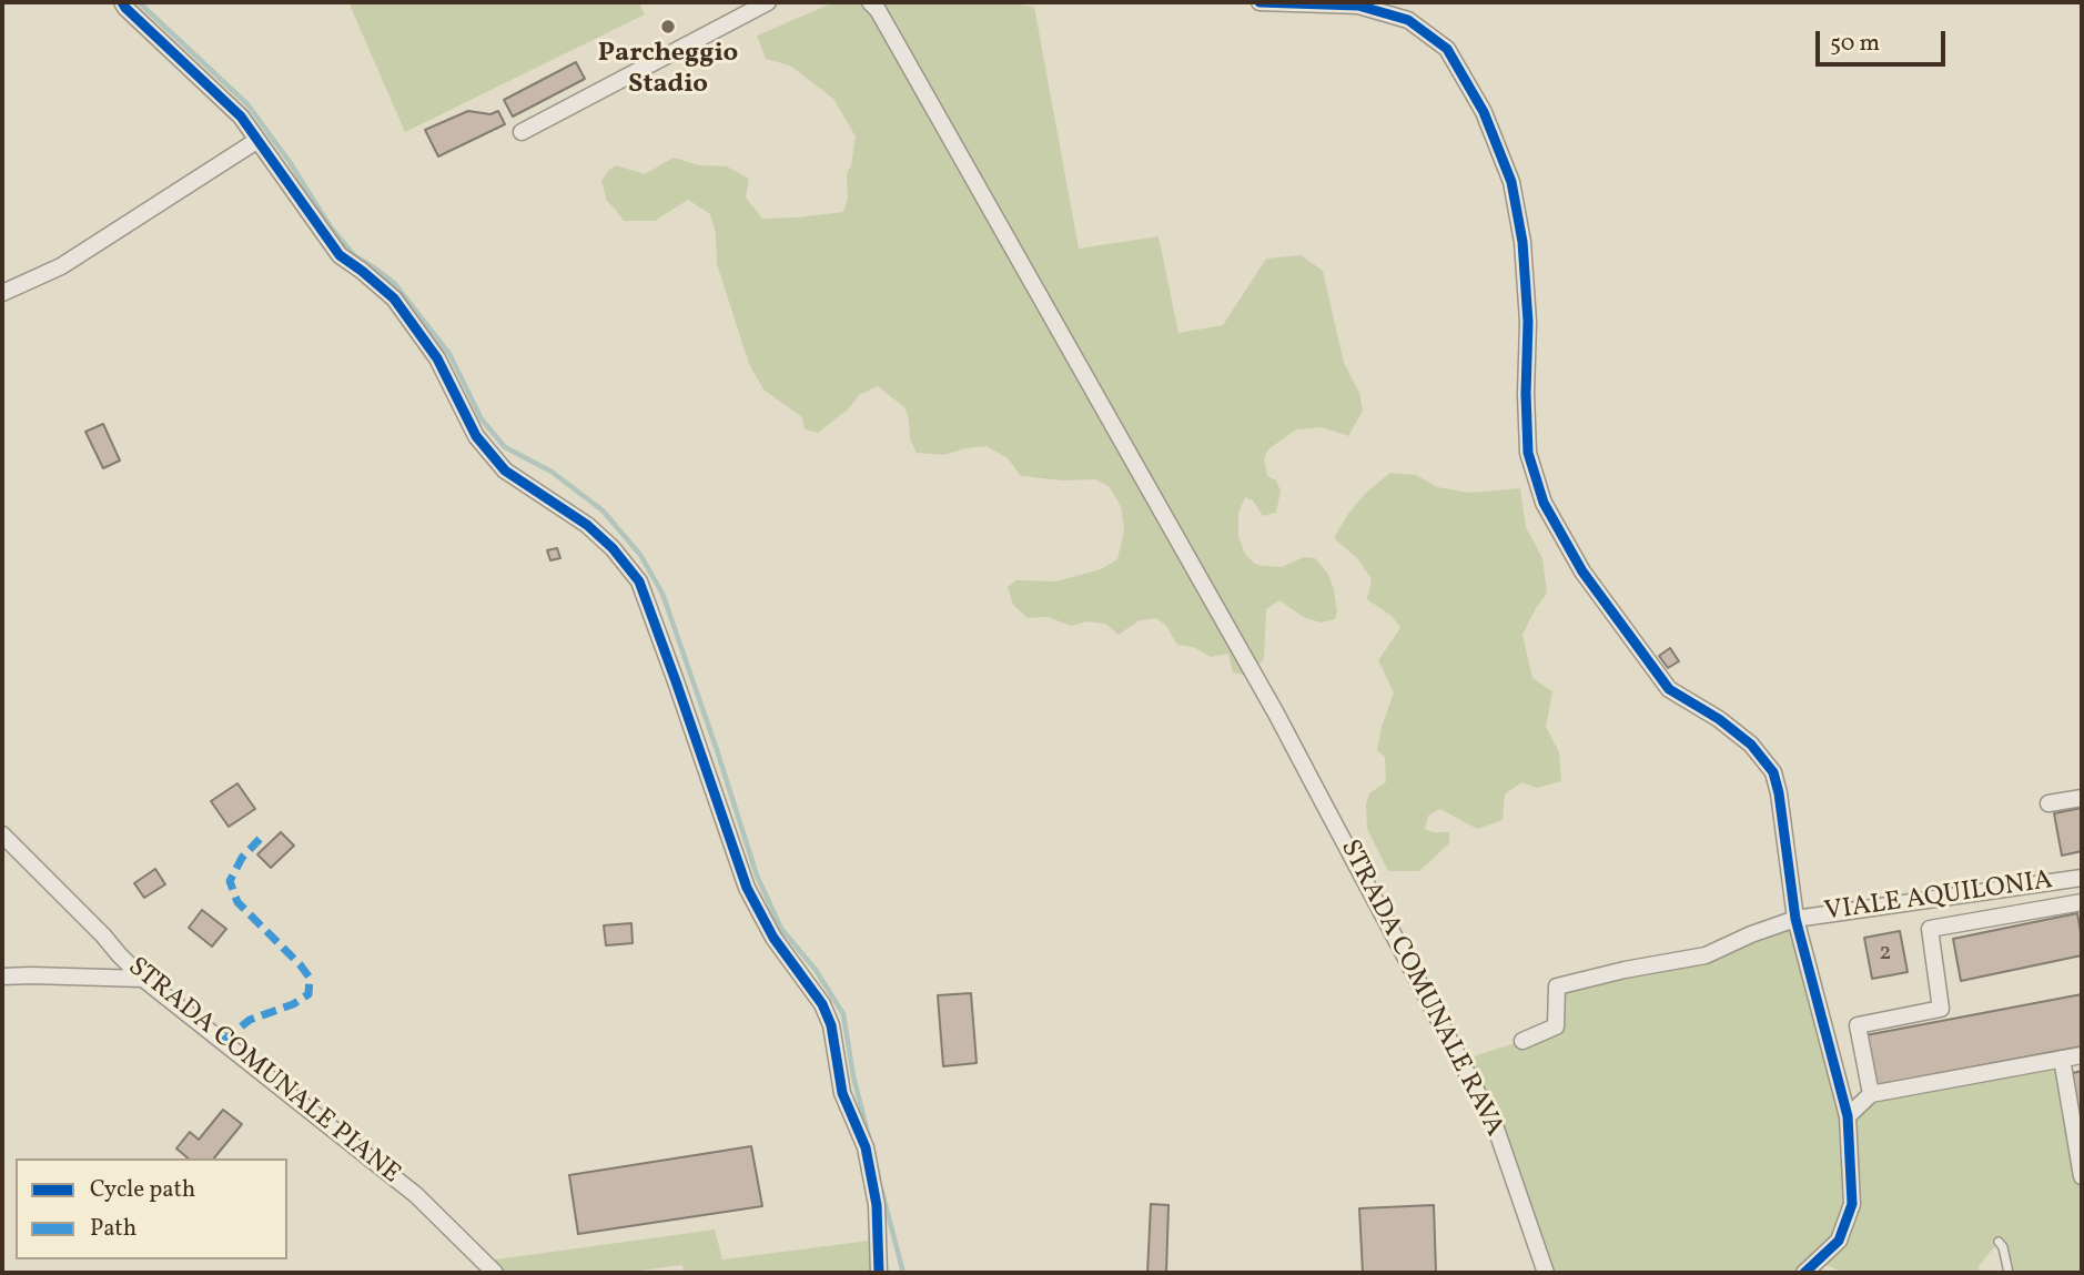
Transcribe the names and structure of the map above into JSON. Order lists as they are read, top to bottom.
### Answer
{
  "streets": {
    "street": ["VIALE AQUILONIA", "STRADA COMUNALE RAVA", "STRADA COMUNALE PIANE"]
  },
  "places": ["Parcheggio Stadio"],
  "house_numbers": ["2"],
  "legend": ["Cycle path", "Path"],
  "scale_bar": "50 m"
}
